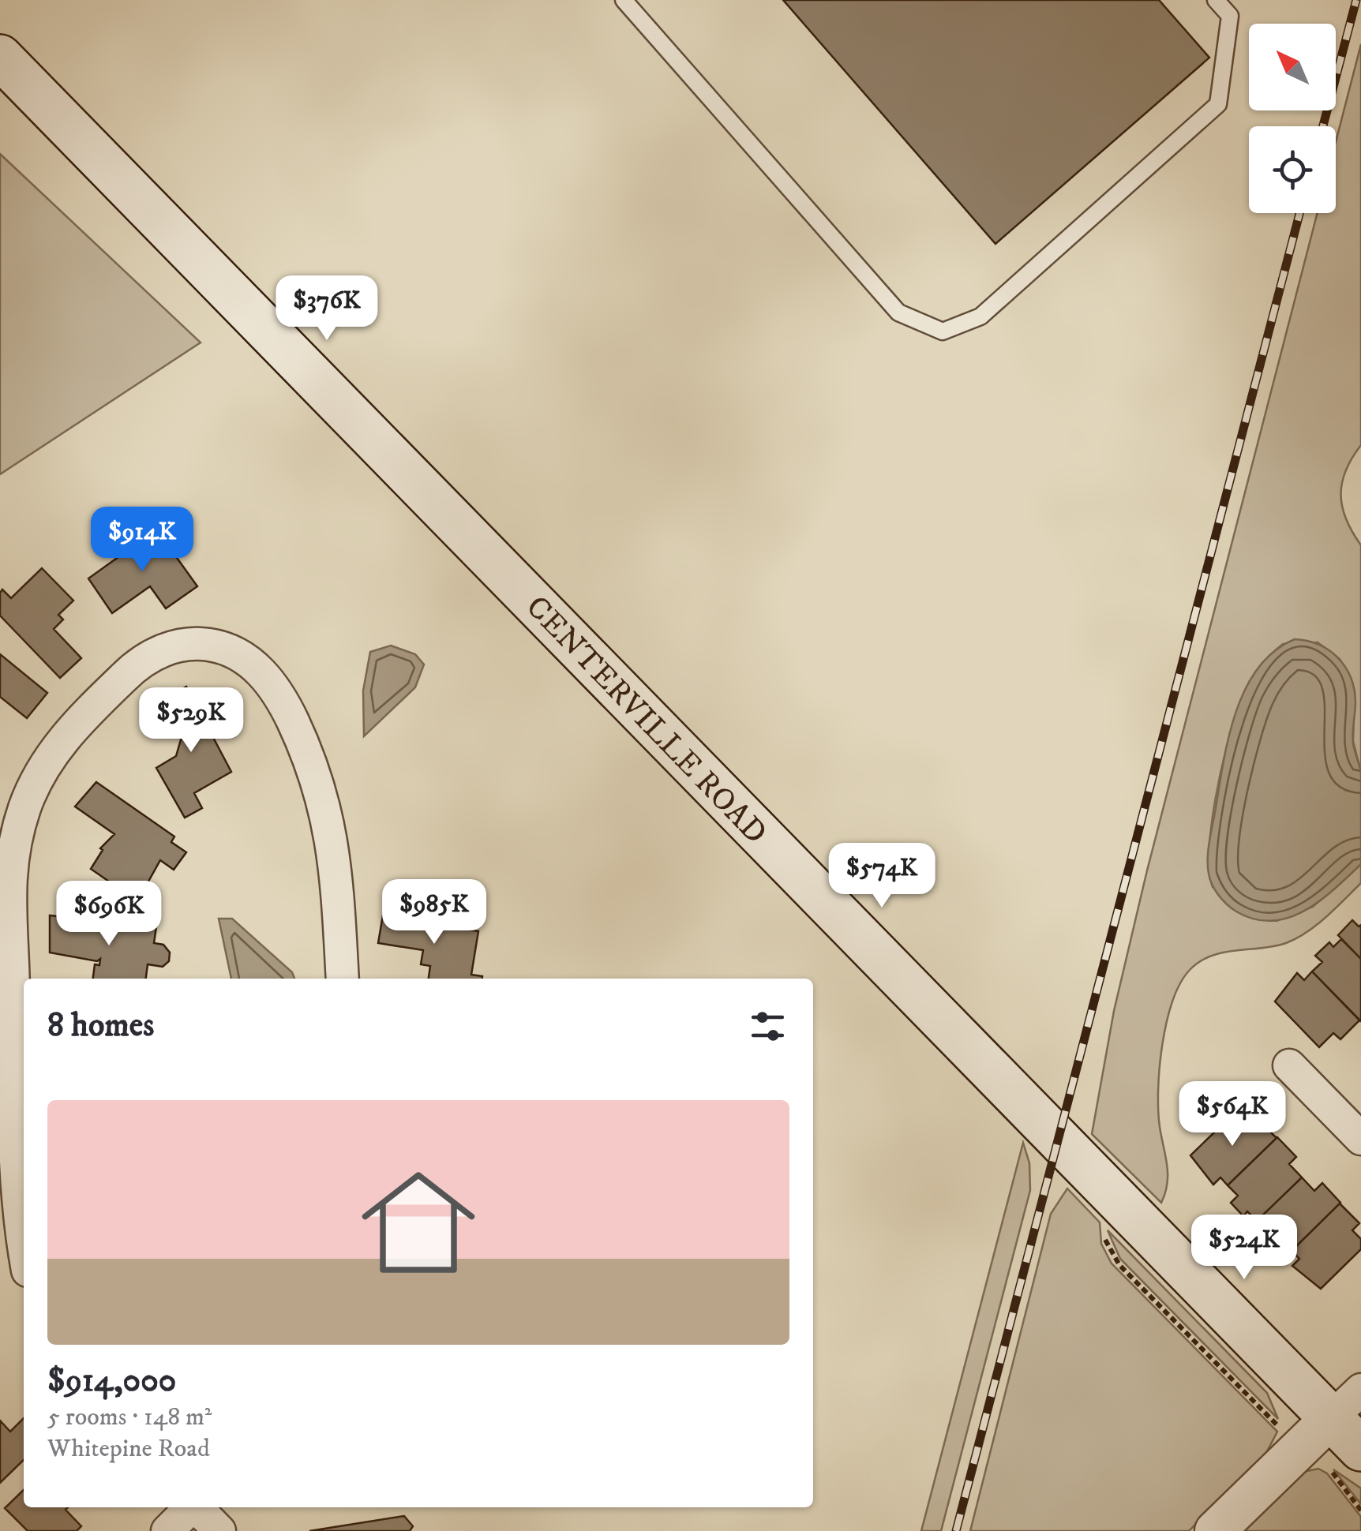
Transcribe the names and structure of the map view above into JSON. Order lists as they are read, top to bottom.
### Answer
{
  "streets": {
    "main road": ["CENTERVILLE ROAD"]
  },
  "north": "top left",
  "page": {
    "price": [
      "$376K",
      "$914K",
      "$529K",
      "$574K",
      "$985K",
      "$696K",
      "$564K",
      "$524K"
    ],
    "heading": "8 homes",
    "list": [
      {
        "name": "$914,000",
        "note": "5 rooms · 148 m² · Whitepine Road"
      }
    ]
  }
}
